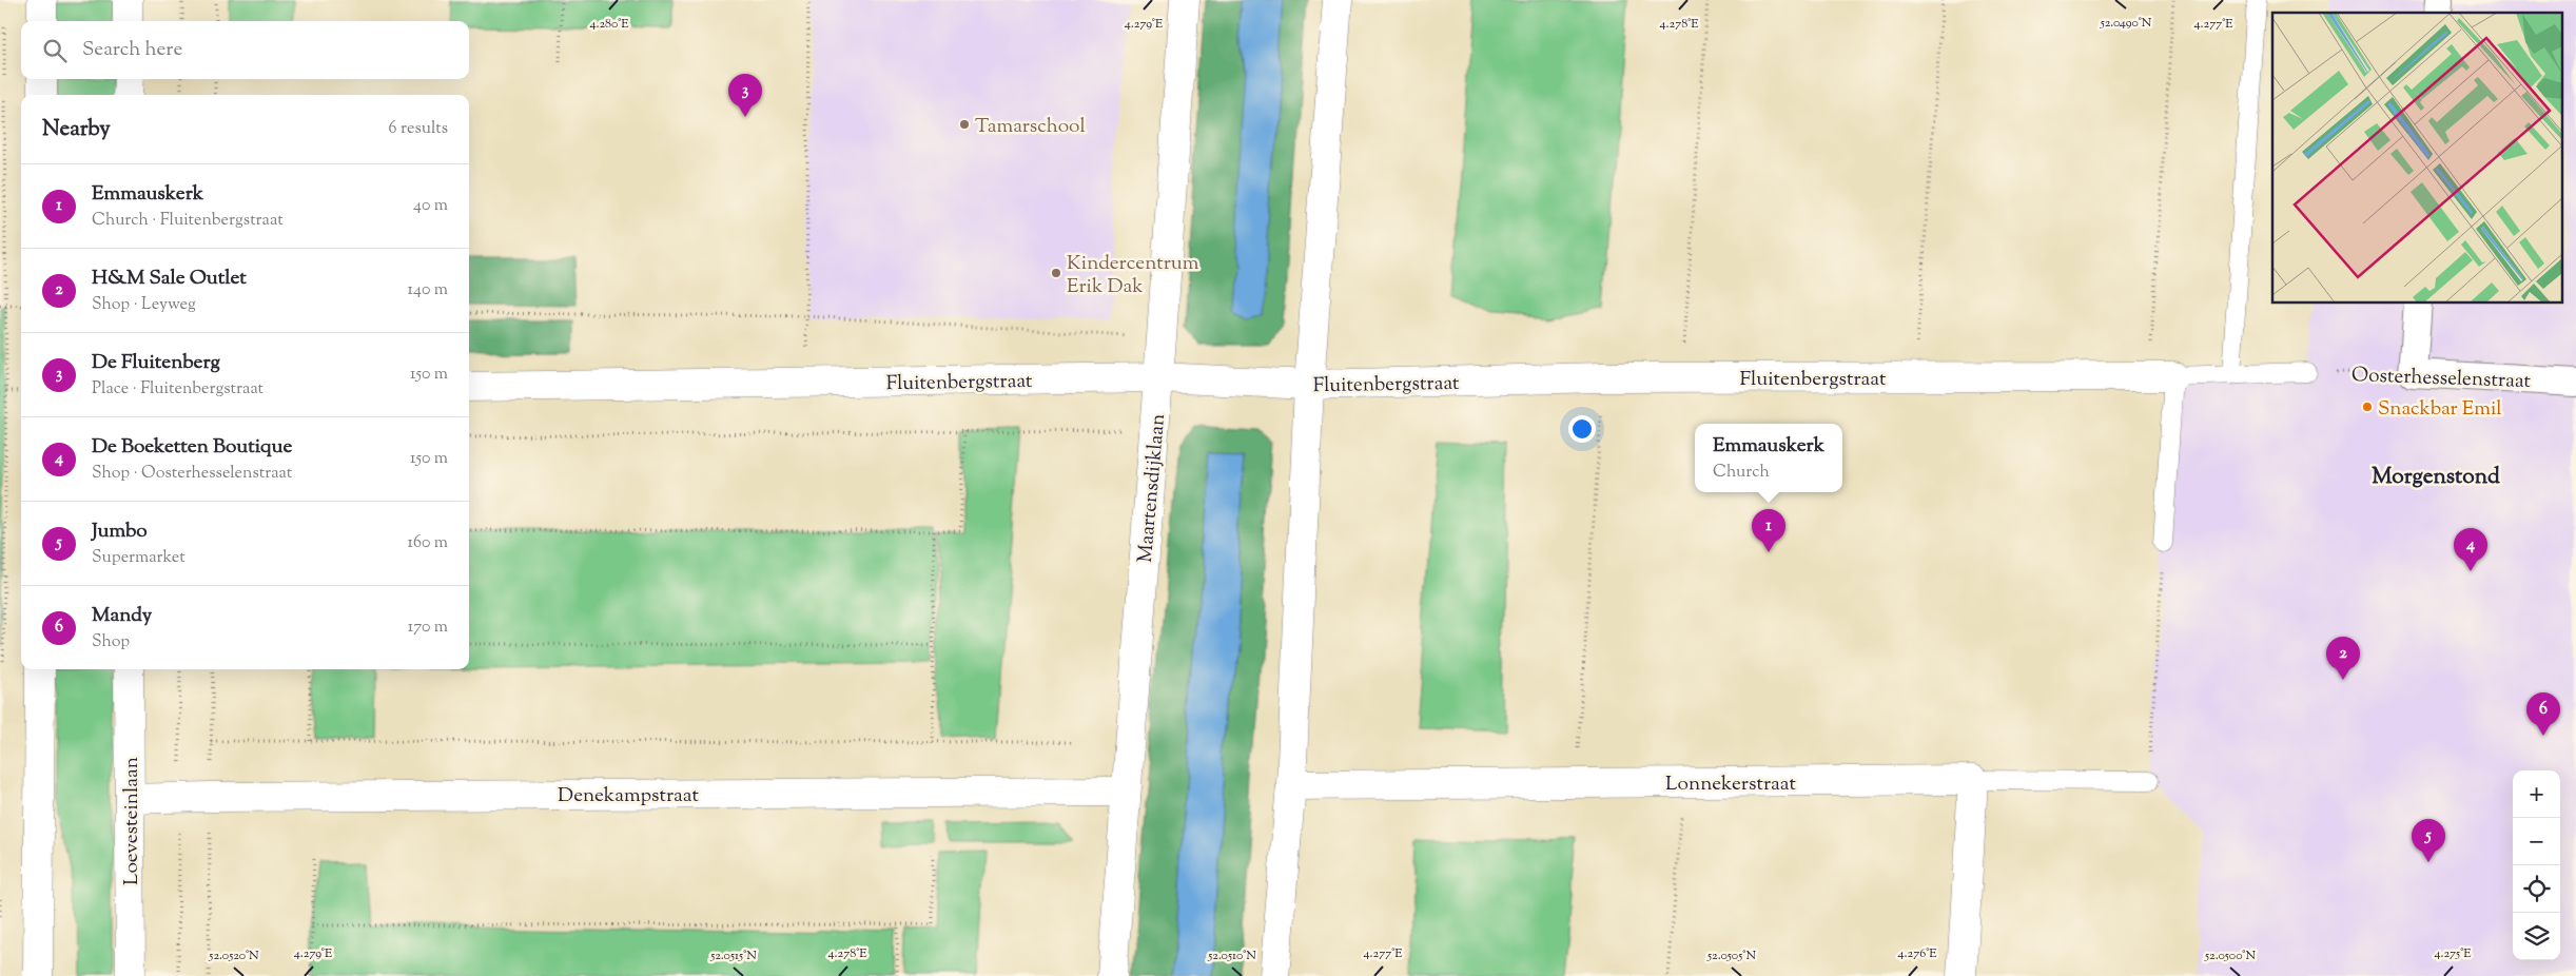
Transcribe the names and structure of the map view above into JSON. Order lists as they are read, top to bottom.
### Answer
{
  "streets": {
    "street": [
      "Oosterhesselenstraat",
      "Fluitenbergstraat",
      "Maartensdijklaan",
      "Lonnekerstraat",
      "Denekampstraat",
      "Loevesteinlaan"
    ]
  },
  "crossings": [
    ["Oosterhesselenstraat", "Fluitenbergstraat"],
    ["Fluitenbergstraat", "Maartensdijklaan"],
    ["Maartensdijklaan", "Denekampstraat"],
    ["Denekampstraat", "Loevesteinlaan"]
  ],
  "districts": ["Morgenstond"],
  "places": ["Tamarschool", "Kindercentrum Erik Dak", "Snackbar Emil"],
  "page": {
    "search": "Search here",
    "pins": [
      "3",
      "1",
      "4",
      "2",
      "6",
      "5"
    ],
    "heading": ["Nearby", "6 results"],
    "list": [
      {
        "mark": "1",
        "name": "Emmauskerk",
        "note": "Church · Fluitenbergstraat",
        "value": "40 m"
      },
      {
        "mark": "2",
        "name": "H&M Sale Outlet",
        "note": "Shop · Leyweg",
        "value": "140 m"
      },
      {
        "mark": "3",
        "name": "De Fluitenberg",
        "note": "Place · Fluitenbergstraat",
        "value": "150 m"
      },
      {
        "mark": "4",
        "name": "De Boeketten Boutique",
        "note": "Shop · Oosterhesselenstraat",
        "value": "150 m"
      },
      {
        "mark": "5",
        "name": "Jumbo",
        "note": "Supermarket",
        "value": "160 m"
      },
      {
        "mark": "6",
        "name": "Mandy",
        "note": "Shop",
        "value": "170 m"
      }
    ],
    "popup": ["Emmauskerk", "Church"],
    "map_buttons": ["+", "−"]
  },
  "coordinates": [
    "52.0490°N",
    "4.280°E",
    "4.279°E",
    "4.278°E",
    "4.277°E",
    "4.276°E",
    "4.275°E",
    "52.0520°N",
    "52.0515°N",
    "52.0510°N",
    "52.0505°N",
    "52.0500°N"
  ]
}
